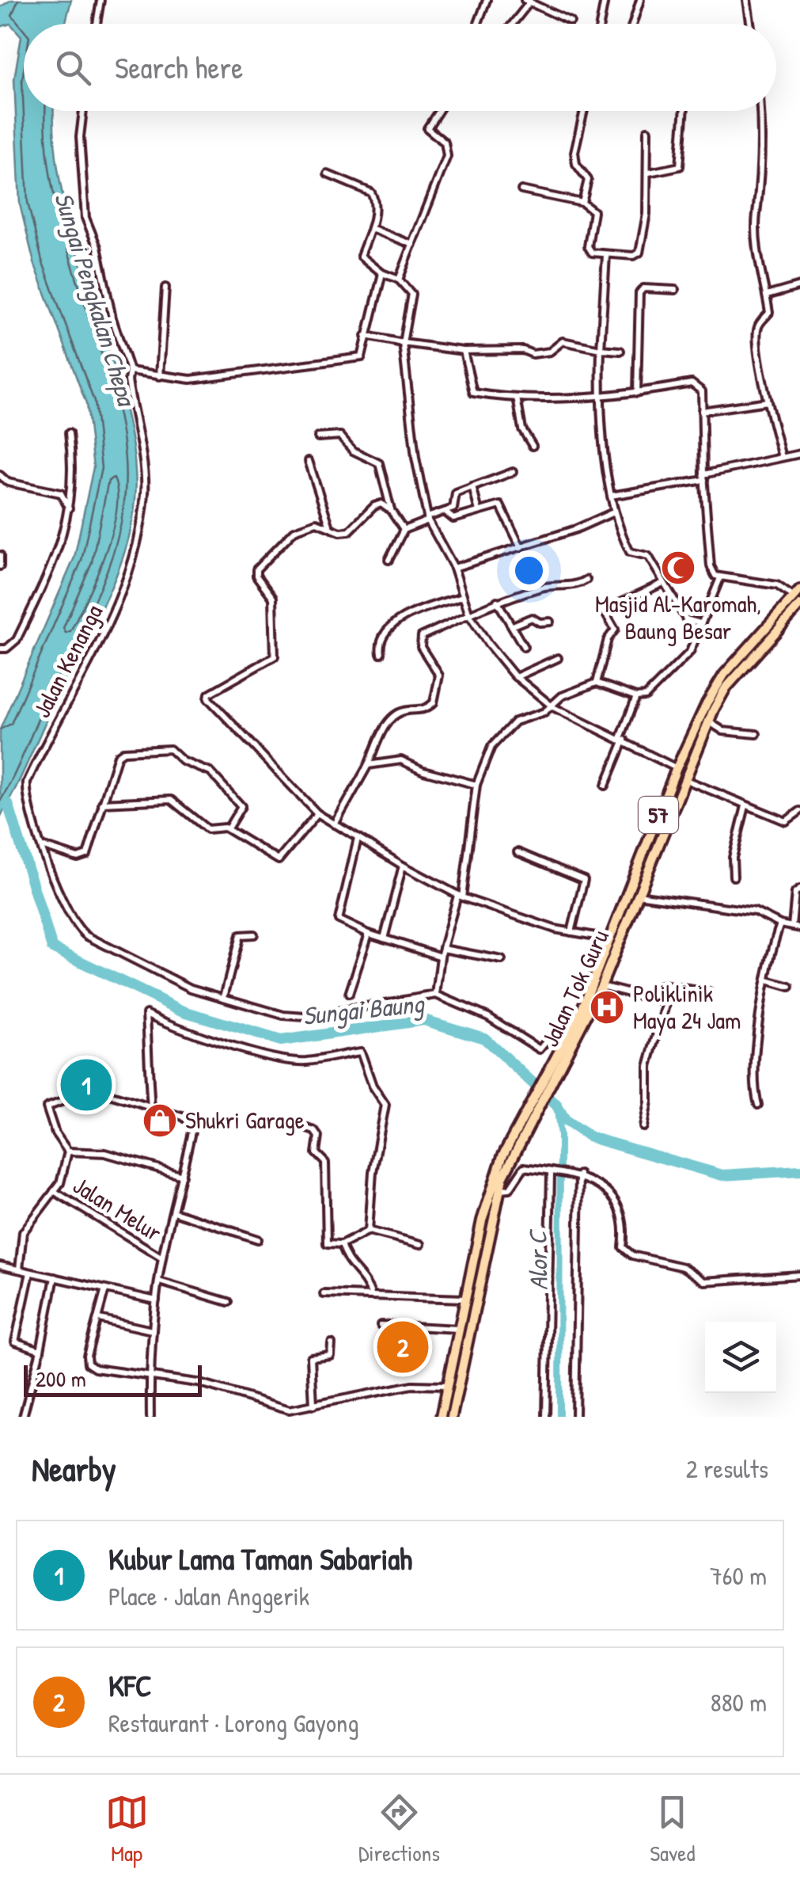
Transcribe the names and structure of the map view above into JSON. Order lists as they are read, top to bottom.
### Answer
{
  "streets": {
    "main road": ["57", "Jalan Tok Guru"],
    "street": ["Jalan Kenanga", "Jalan Melur"]
  },
  "crossings": [
    ["57", "Jalan Tok Guru"]
  ],
  "water": ["Sungai Pengkalan Chepa", "Sungai Baung", "Alor C"],
  "places": {
    "mosque": ["Masjid Al-Karomah, Baung Besar"],
    "hospital": ["Poliklinik Maya 24 Jam"],
    "shop": ["Shukri Garage"]
  },
  "scale_bar": "200 m",
  "page": {
    "search": "Search here",
    "pins": ["1", "2"],
    "scale": "200 m",
    "heading": ["Nearby", "2 results"],
    "list": [
      {
        "mark": "1",
        "name": "Kubur Lama Taman Sabariah",
        "note": "Place · Jalan Anggerik",
        "value": "760 m"
      },
      {
        "mark": "2",
        "name": "KFC",
        "note": "Restaurant · Lorong Gayong",
        "value": "880 m"
      }
    ],
    "nav": ["Map", "Directions", "Saved"]
  }
}
